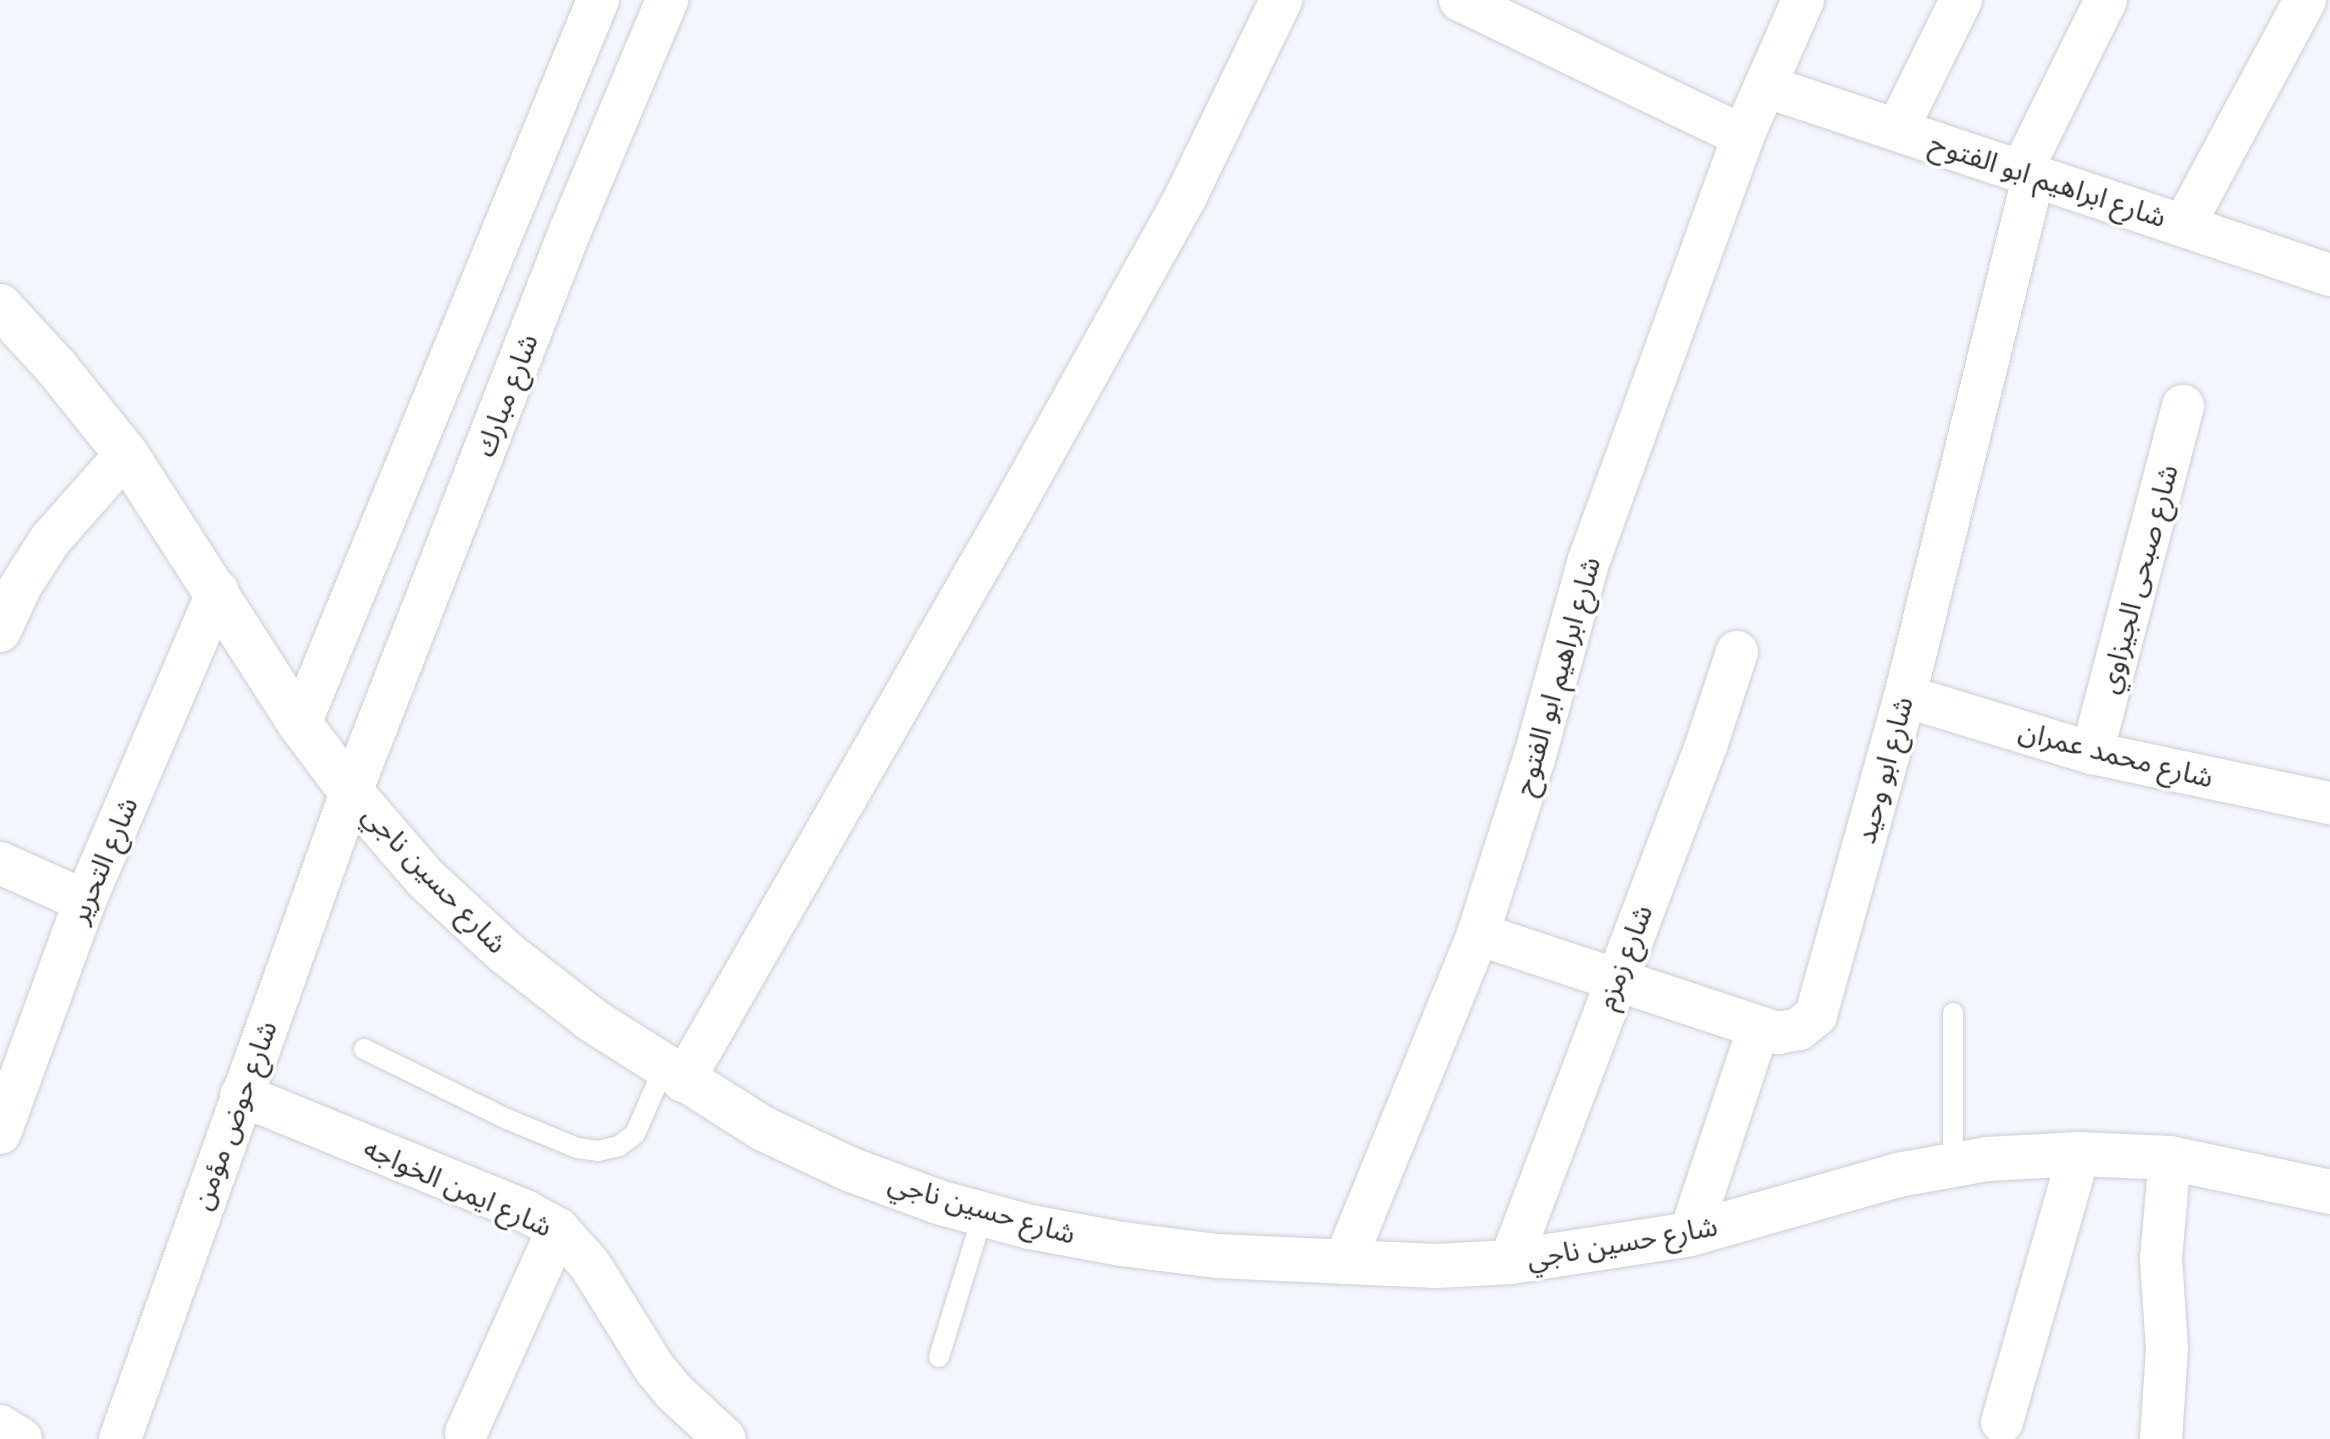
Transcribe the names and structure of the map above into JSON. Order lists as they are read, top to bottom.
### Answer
{
  "streets": {
    "street": [
      "شارع ابراهيم ابو الفتوح",
      "شارع مبارك",
      "شارع صبحى الجيزاوي",
      "شارع محمد عمران",
      "شارع ابو وحيد",
      "شارع التحرير",
      "شارع حسين ناجي",
      "شارع زمزم",
      "شارع حوض مؤمن",
      "شارع ايمن الخواجه"
    ]
  },
  "crossings": [
    ["شارع ابراهيم ابو الفتوح", "شارع ابو وحيد"],
    ["شارع ابراهيم ابو الفتوح", "شارع حسين ناجي"],
    ["شارع مبارك", "شارع حسين ناجي"],
    ["شارع مبارك", "شارع حوض مؤمن"],
    ["شارع صبحى الجيزاوي", "شارع محمد عمران"],
    ["شارع محمد عمران", "شارع ابو وحيد"],
    ["شارع ابو وحيد", "شارع زمزم"],
    ["شارع التحرير", "شارع حسين ناجي"],
    ["شارع حسين ناجي", "شارع زمزم"],
    ["شارع حسين ناجي", "شارع حوض مؤمن"],
    ["شارع حوض مؤمن", "شارع ايمن الخواجه"]
  ]
}
